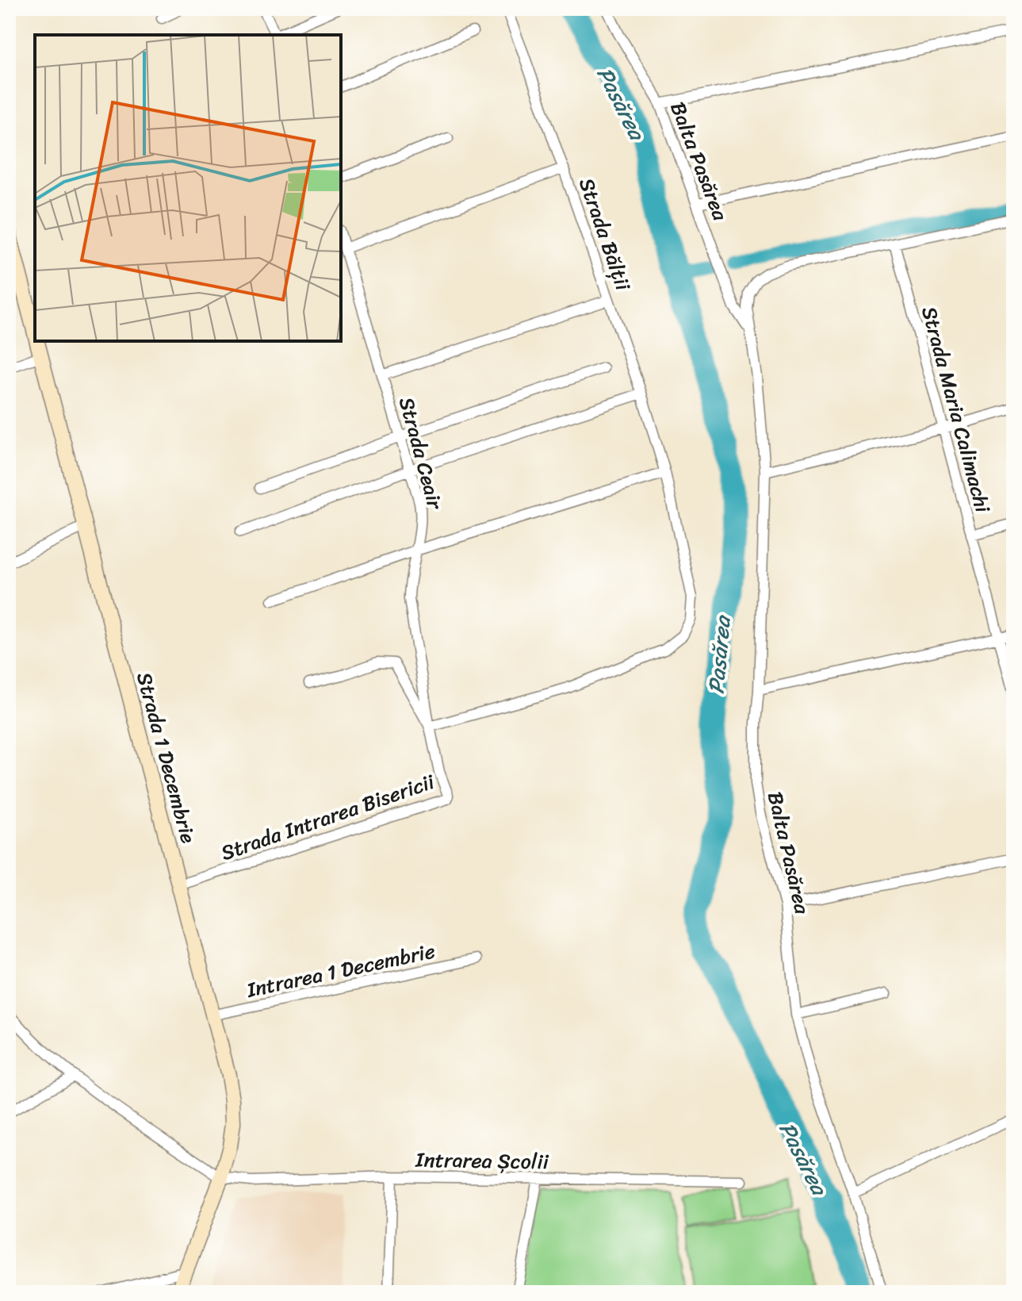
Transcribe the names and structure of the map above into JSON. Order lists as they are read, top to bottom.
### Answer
{
  "streets": {
    "main road": ["Strada 1 Decembrie"],
    "street": [
      "Balta Pasărea",
      "Strada Bălții",
      "Strada Maria Calimachi",
      "Strada Ceair",
      "Strada Intrarea Bisericii",
      "Intrarea 1 Decembrie",
      "Intrarea Școlii"
    ]
  },
  "crossings": [
    ["Balta Pasărea", "Strada Maria Calimachi"],
    ["Strada Bălții", "Strada Ceair"],
    ["Strada Bălții", "Strada Intrarea Bisericii"],
    ["Strada Ceair", "Strada Intrarea Bisericii"],
    ["Strada 1 Decembrie", "Strada Intrarea Bisericii"],
    ["Strada 1 Decembrie", "Intrarea 1 Decembrie"],
    ["Strada 1 Decembrie", "Intrarea Școlii"]
  ],
  "water": ["Pasărea"]
}
